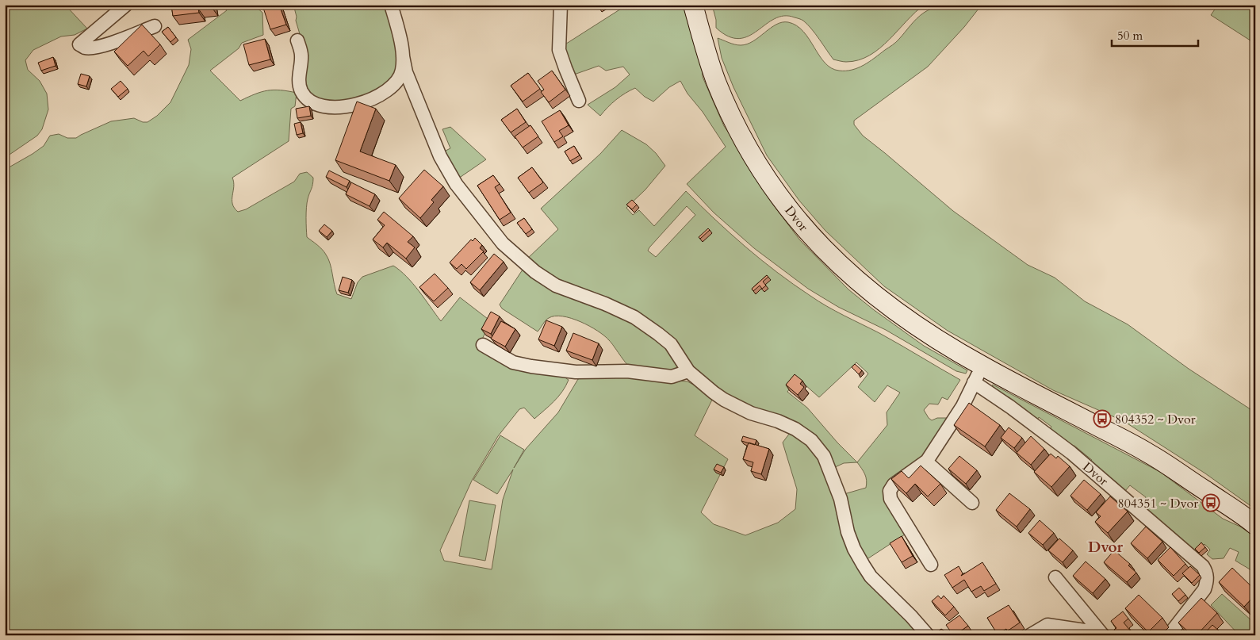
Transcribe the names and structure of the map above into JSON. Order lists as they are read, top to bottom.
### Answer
{
  "streets": {
    "street": ["Dvor"]
  },
  "districts": ["Dvor"],
  "places": {
    "bus stop": ["804352 ~ Dvor", "804351 ~ Dvor"]
  },
  "scale_bar": "50 m"
}
